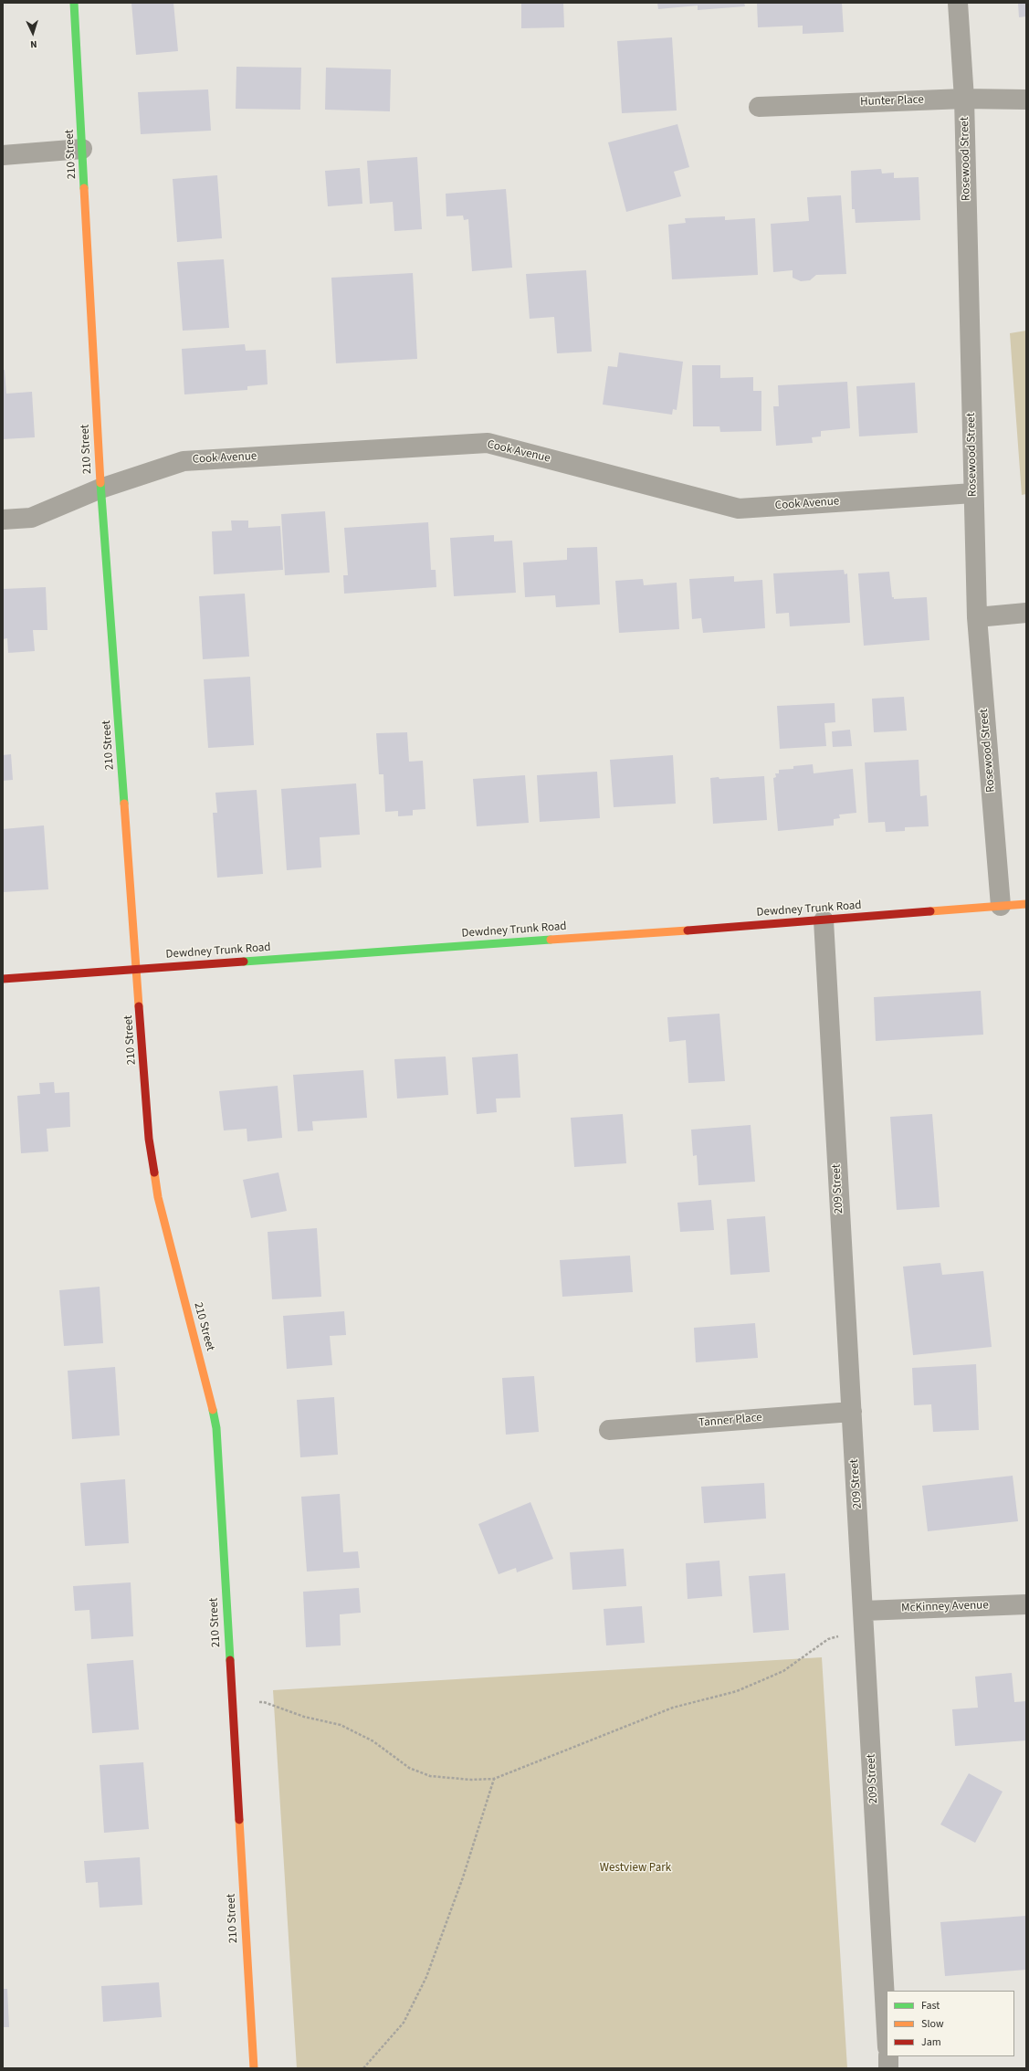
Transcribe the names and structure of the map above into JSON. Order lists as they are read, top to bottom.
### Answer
{
  "streets": {
    "street": [
      "Hunter Place",
      "210 Street",
      "Rosewood Street",
      "Cook Avenue",
      "Dewdney Trunk Road",
      "209 Street",
      "Tanner Place",
      "McKinney Avenue"
    ]
  },
  "crossings": [
    ["Hunter Place", "Rosewood Street"],
    ["210 Street", "Cook Avenue"],
    ["210 Street", "Dewdney Trunk Road"],
    ["Rosewood Street", "Cook Avenue"],
    ["Rosewood Street", "Dewdney Trunk Road"],
    ["Dewdney Trunk Road", "209 Street"],
    ["209 Street", "Tanner Place"],
    ["209 Street", "McKinney Avenue"]
  ],
  "parks": ["Westview Park"],
  "legend": ["Fast", "Slow", "Jam"],
  "north": "bottom"
}
